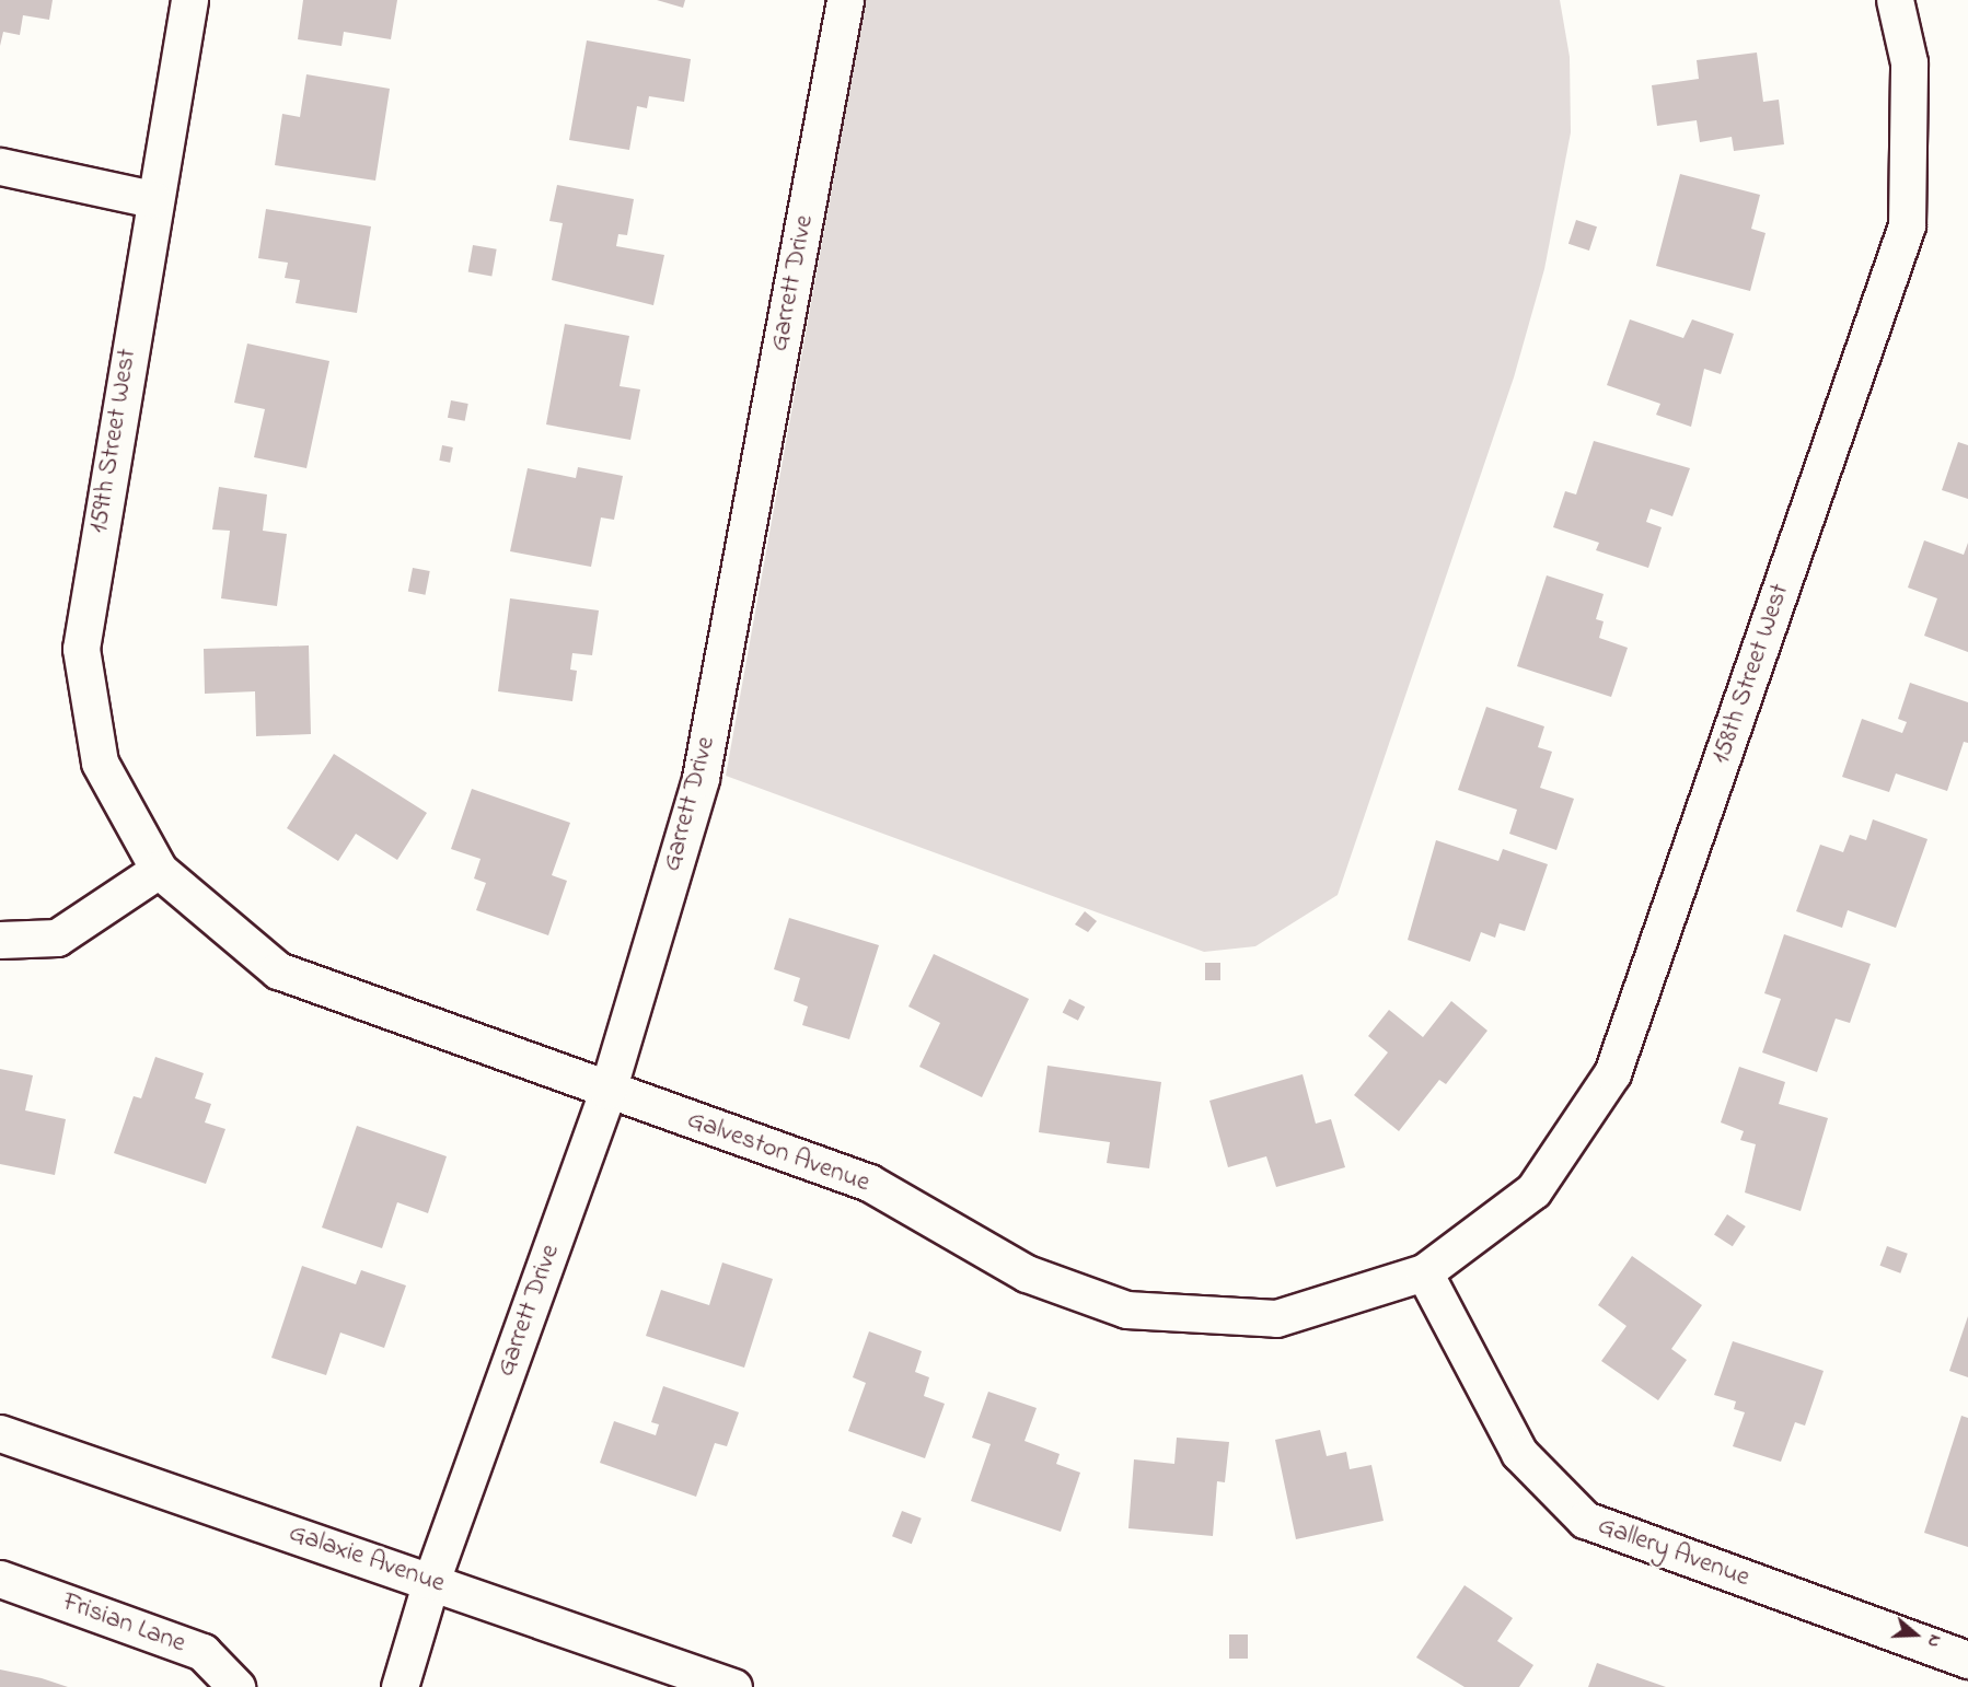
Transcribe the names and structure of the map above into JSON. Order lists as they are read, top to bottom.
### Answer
{
  "streets": {
    "street": [
      "Garrett Drive",
      "159th Street West",
      "158th Street West",
      "Galveston Avenue",
      "Gallery Avenue",
      "Galaxie Avenue",
      "Frisian Lane"
    ]
  },
  "crossings": [
    ["Garrett Drive", "Galveston Avenue"],
    ["Garrett Drive", "Galaxie Avenue"],
    ["159th Street West", "Galveston Avenue"],
    ["158th Street West", "Galveston Avenue"],
    ["158th Street West", "Gallery Avenue"],
    ["Galveston Avenue", "Gallery Avenue"]
  ],
  "north": "right"
}
